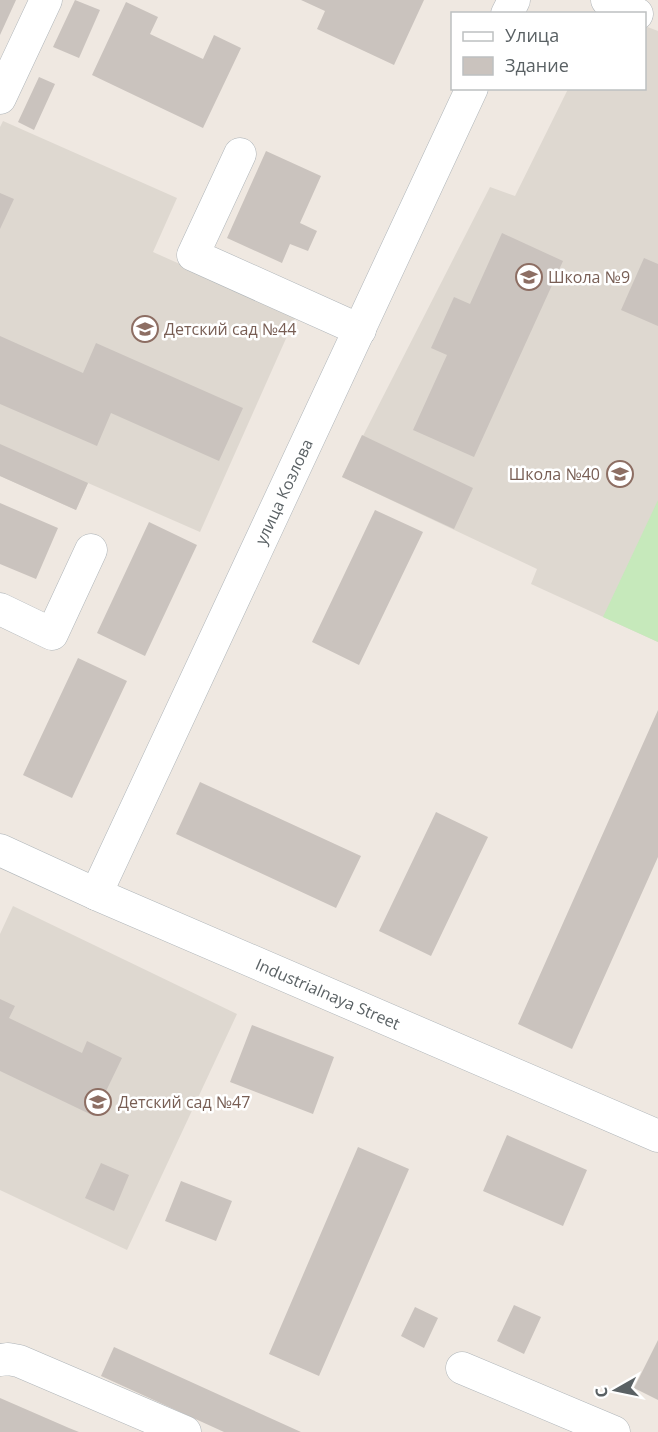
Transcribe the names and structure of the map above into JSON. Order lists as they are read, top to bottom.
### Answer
{
  "streets": {
    "street": ["улица Козлова", "Industrialnaya Street"]
  },
  "crossings": [
    ["улица Козлова", "Industrialnaya Street"]
  ],
  "places": {
    "school or university": [
      "Школа №9",
      "Детский сад №44",
      "Школа №40",
      "Детский сад №47"
    ]
  },
  "legend": ["Улица", "Здание"],
  "north": "left"
}
